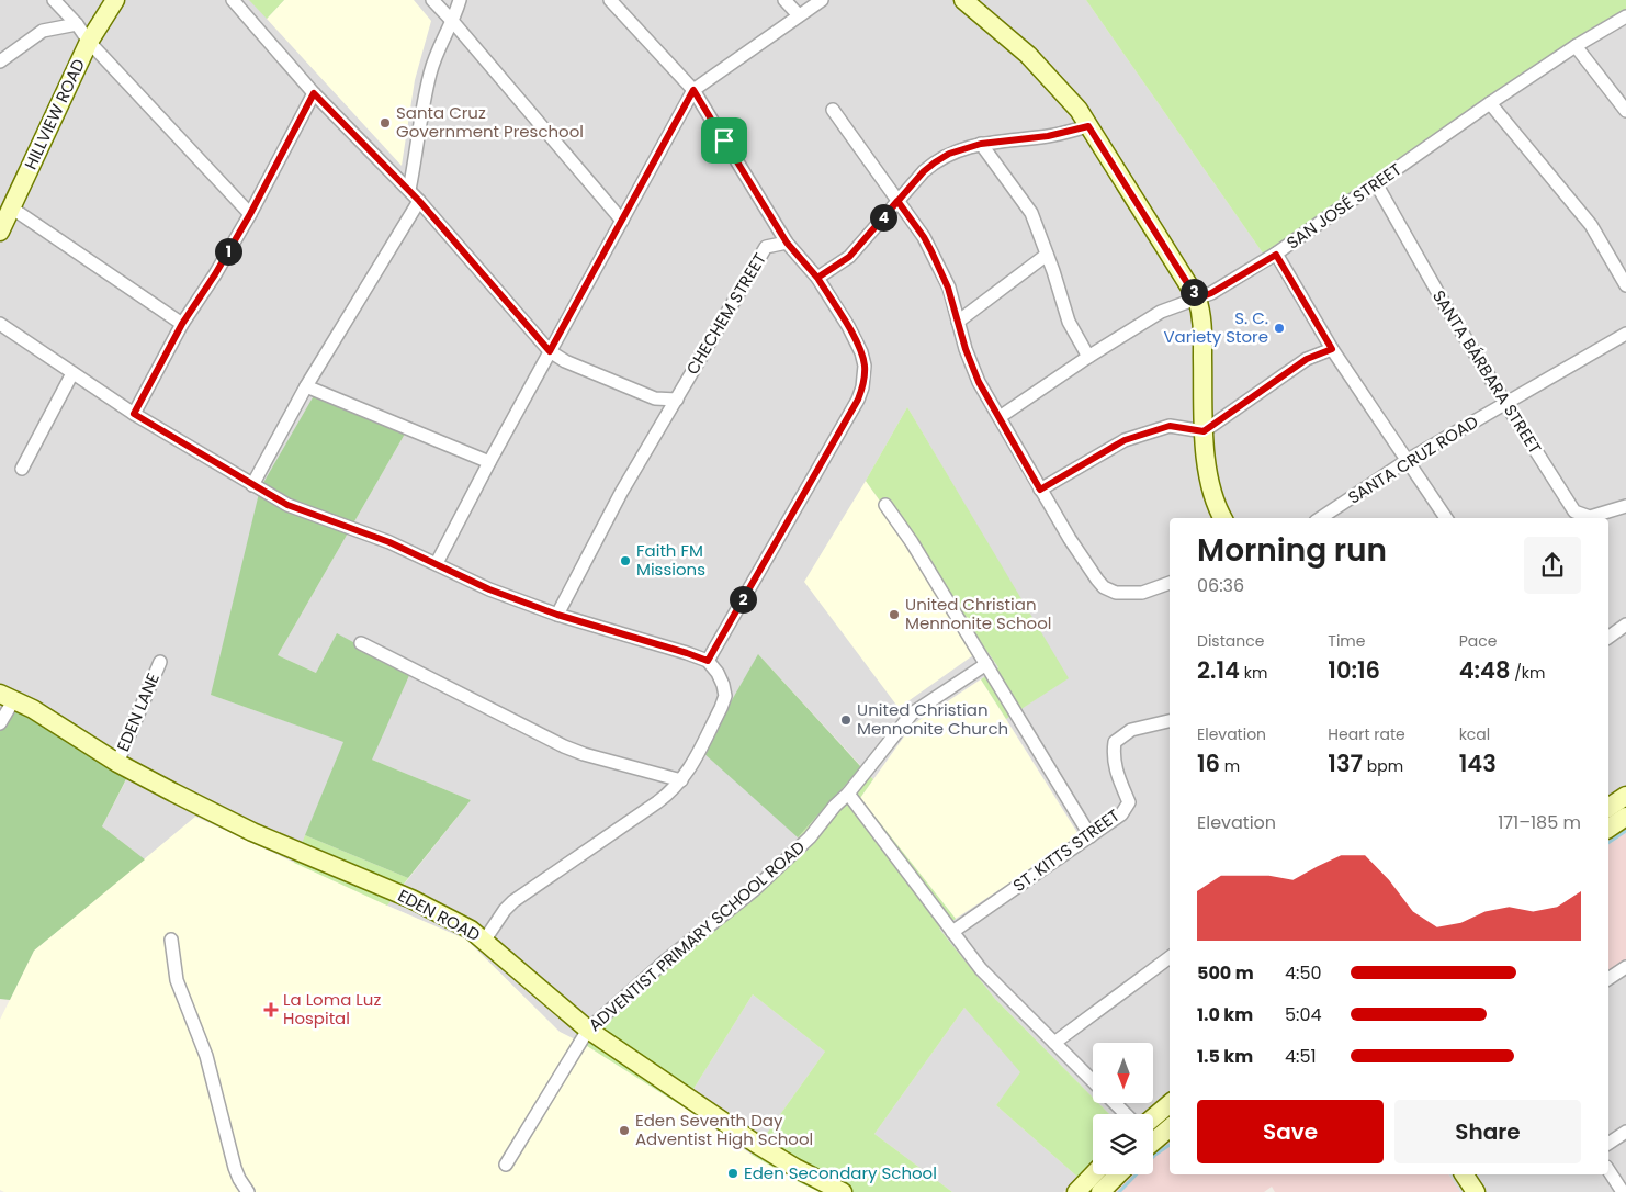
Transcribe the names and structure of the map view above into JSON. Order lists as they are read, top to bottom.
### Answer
{
  "streets": {
    "street": [
      "HILLVIEW ROAD",
      "SAN JOSÉ STREET",
      "CHECHEM STREET",
      "SANTA BÁRBARA STREET",
      "SANTA CRUZ ROAD",
      "EDEN LANE",
      "ST. KITTS STREET",
      "EDEN ROAD",
      "ADVENTIST PRIMARY SCHOOL ROAD"
    ]
  },
  "crossings": [
    ["SAN JOSÉ STREET", "SANTA BÁRBARA STREET"],
    ["SANTA BÁRBARA STREET", "SANTA CRUZ ROAD"],
    ["EDEN LANE", "EDEN ROAD"],
    ["EDEN ROAD", "ADVENTIST PRIMARY SCHOOL ROAD"]
  ],
  "places": {
    "other": [
      "Santa Cruz Government Preschool",
      "S. C. Variety Store",
      "Faith FM Missions",
      "United Christian Mennonite School",
      "United Christian Mennonite Church",
      "Eden Seventh Day Adventist High School",
      "Eden Secondary School"
    ],
    "health": ["La Loma Luz Hospital"]
  },
  "north": "bottom",
  "page": {
    "pins": [
      "4",
      "1",
      "3",
      "2"
    ],
    "heading": ["Morning run", "06:36"],
    "stats": [
      ["Distance", "2.14 km"],
      ["Time", "10:16"],
      ["Pace", "4:48 /km"],
      ["Elevation", "16 m"],
      ["Heart rate", "137 bpm"],
      ["kcal", "143"]
    ],
    "chart": ["Elevation", "171–185 m"],
    "list": [
      {
        "name": "500 m",
        "note": "4:50"
      },
      {
        "name": "1.0 km",
        "note": "5:04"
      },
      {
        "name": "1.5 km",
        "note": "4:51"
      }
    ],
    "buttons": ["Save", "Share"]
  }
}
